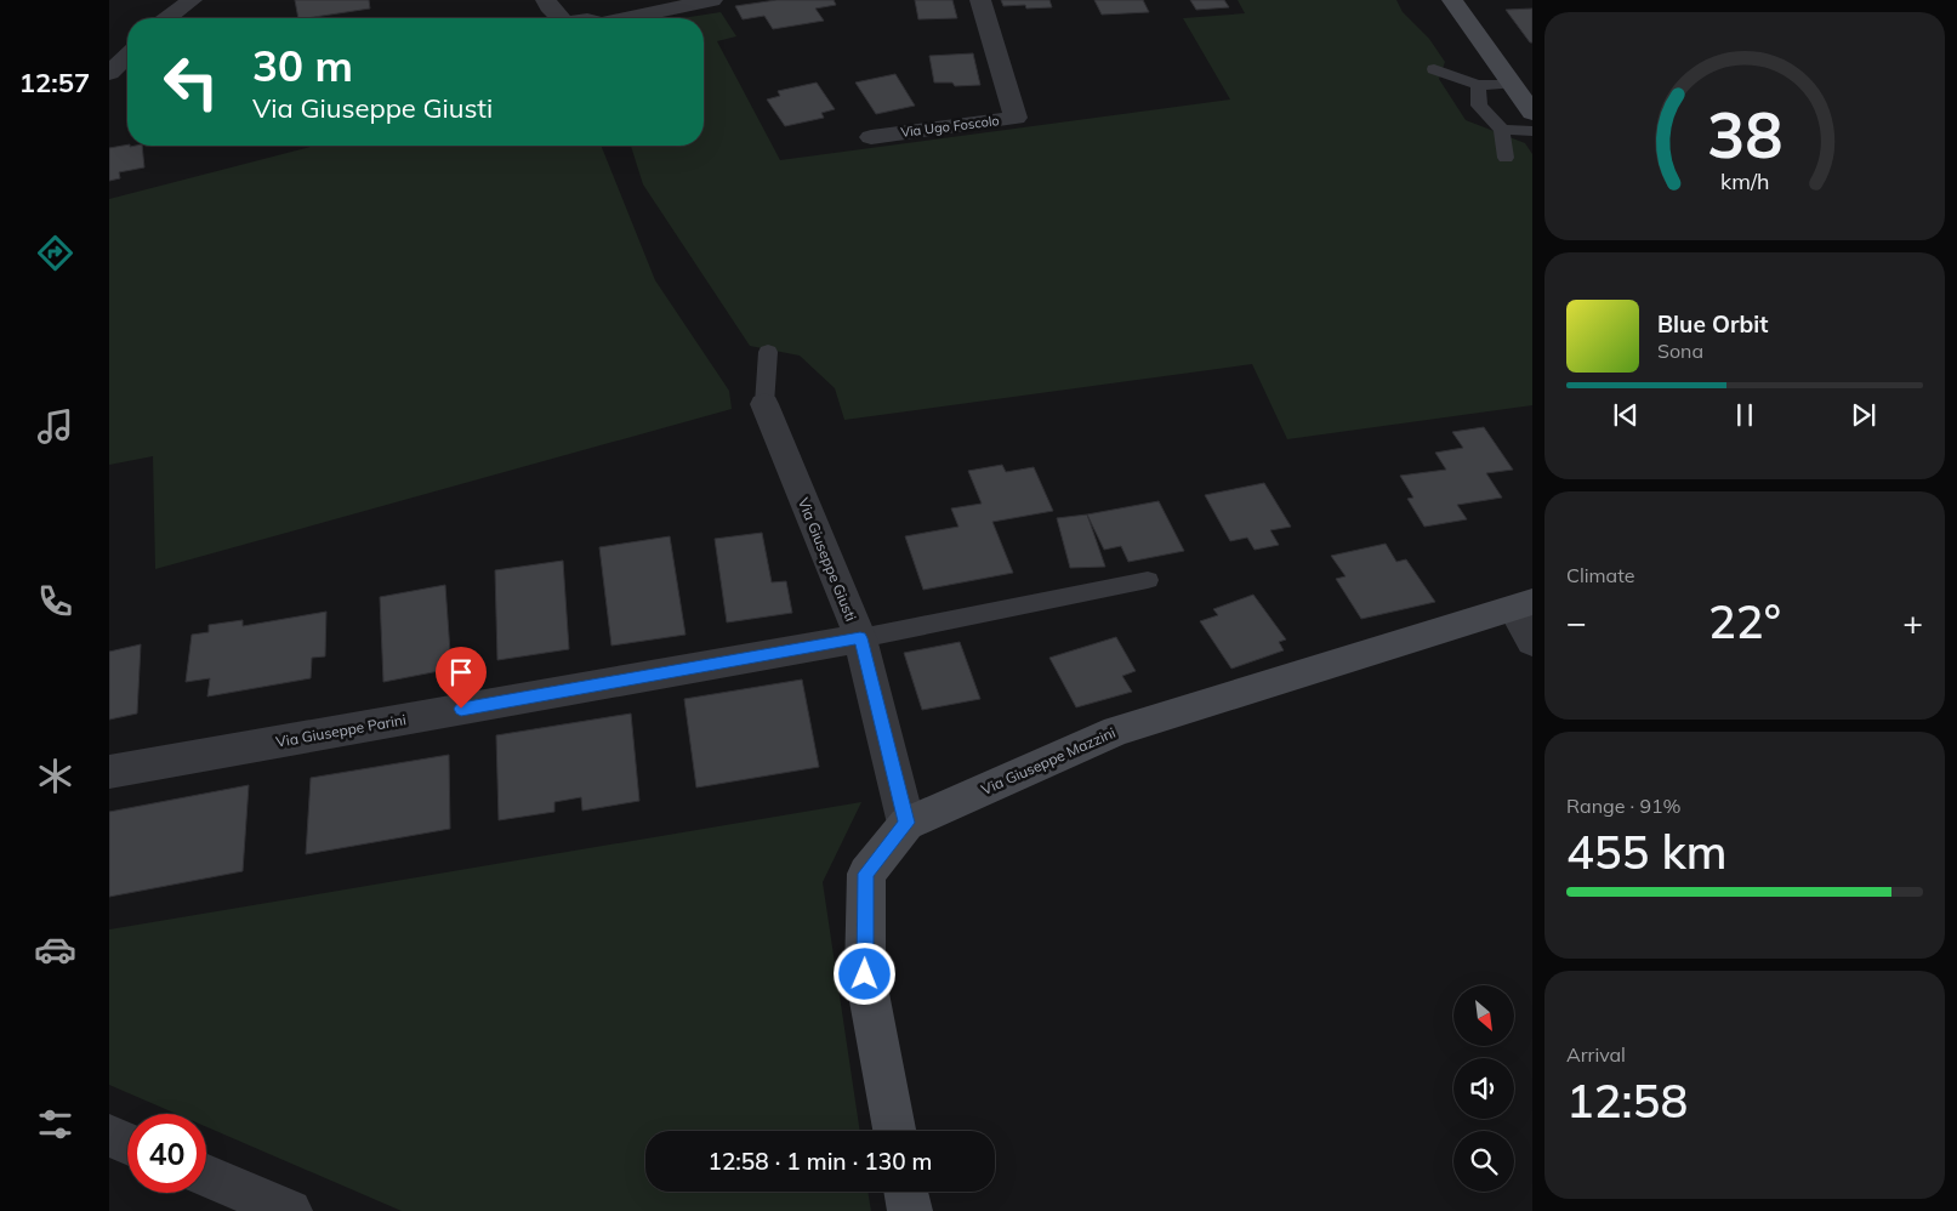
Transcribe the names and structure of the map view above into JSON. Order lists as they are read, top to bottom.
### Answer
{
  "streets": {
    "street": [
      "Via Ugo Foscolo",
      "Via Giuseppe Giusti",
      "Via Giuseppe Parini",
      "Via Giuseppe Mazzini"
    ]
  },
  "crossings": [
    ["Via Giuseppe Giusti", "Via Giuseppe Parini"],
    ["Via Giuseppe Giusti", "Via Giuseppe Mazzini"]
  ],
  "north": "bottom right",
  "page": {
    "tabs": "12:57",
    "turn": ["30 m", "Via Giuseppe Giusti"],
    "song": ["Blue Orbit", "Sona"],
    "tile": [
      "Climate",
      ["Range · 91%", "455 km"],
      ["Arrival", "12:58"]
    ],
    "heat": ["−", "22°", "+"],
    "limit": "40",
    "trip": "12:58 · 1 min · 130 m",
    "gauge": ["38", "km/h"]
  }
}
